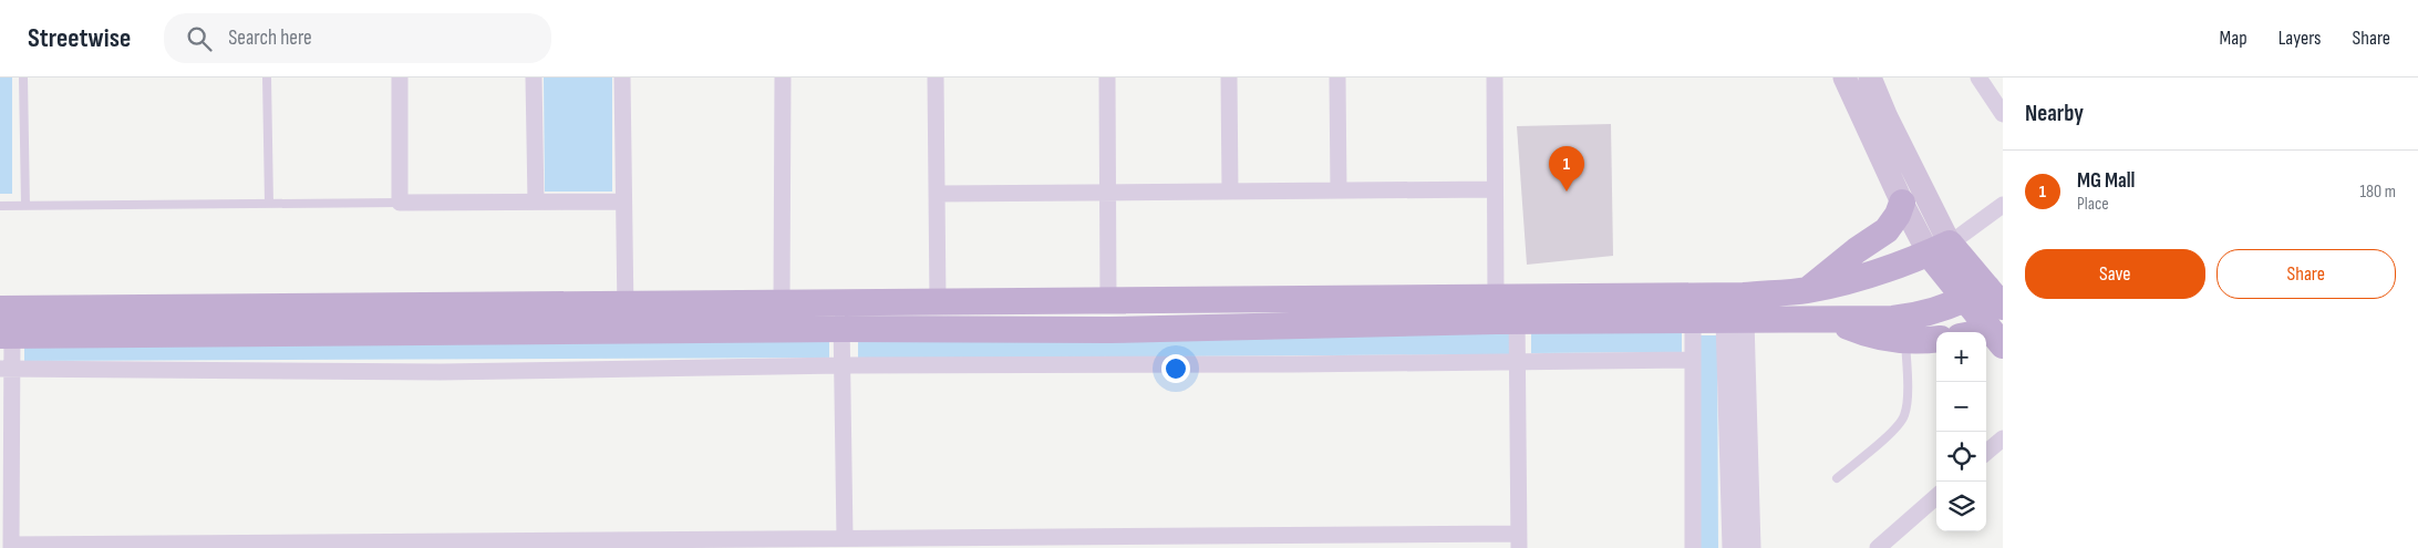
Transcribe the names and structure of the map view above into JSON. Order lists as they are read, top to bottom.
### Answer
{
  "page": {
    "header": "Streetwise",
    "search": "Search here",
    "nav": ["Map", "Layers", "Share"],
    "heading": "Nearby",
    "pins": "1",
    "list": [
      {
        "mark": "1",
        "name": "MG Mall",
        "note": "Place",
        "value": "180 m"
      }
    ],
    "buttons": ["Save", "Share"],
    "map_buttons": ["+", "−"]
  }
}
